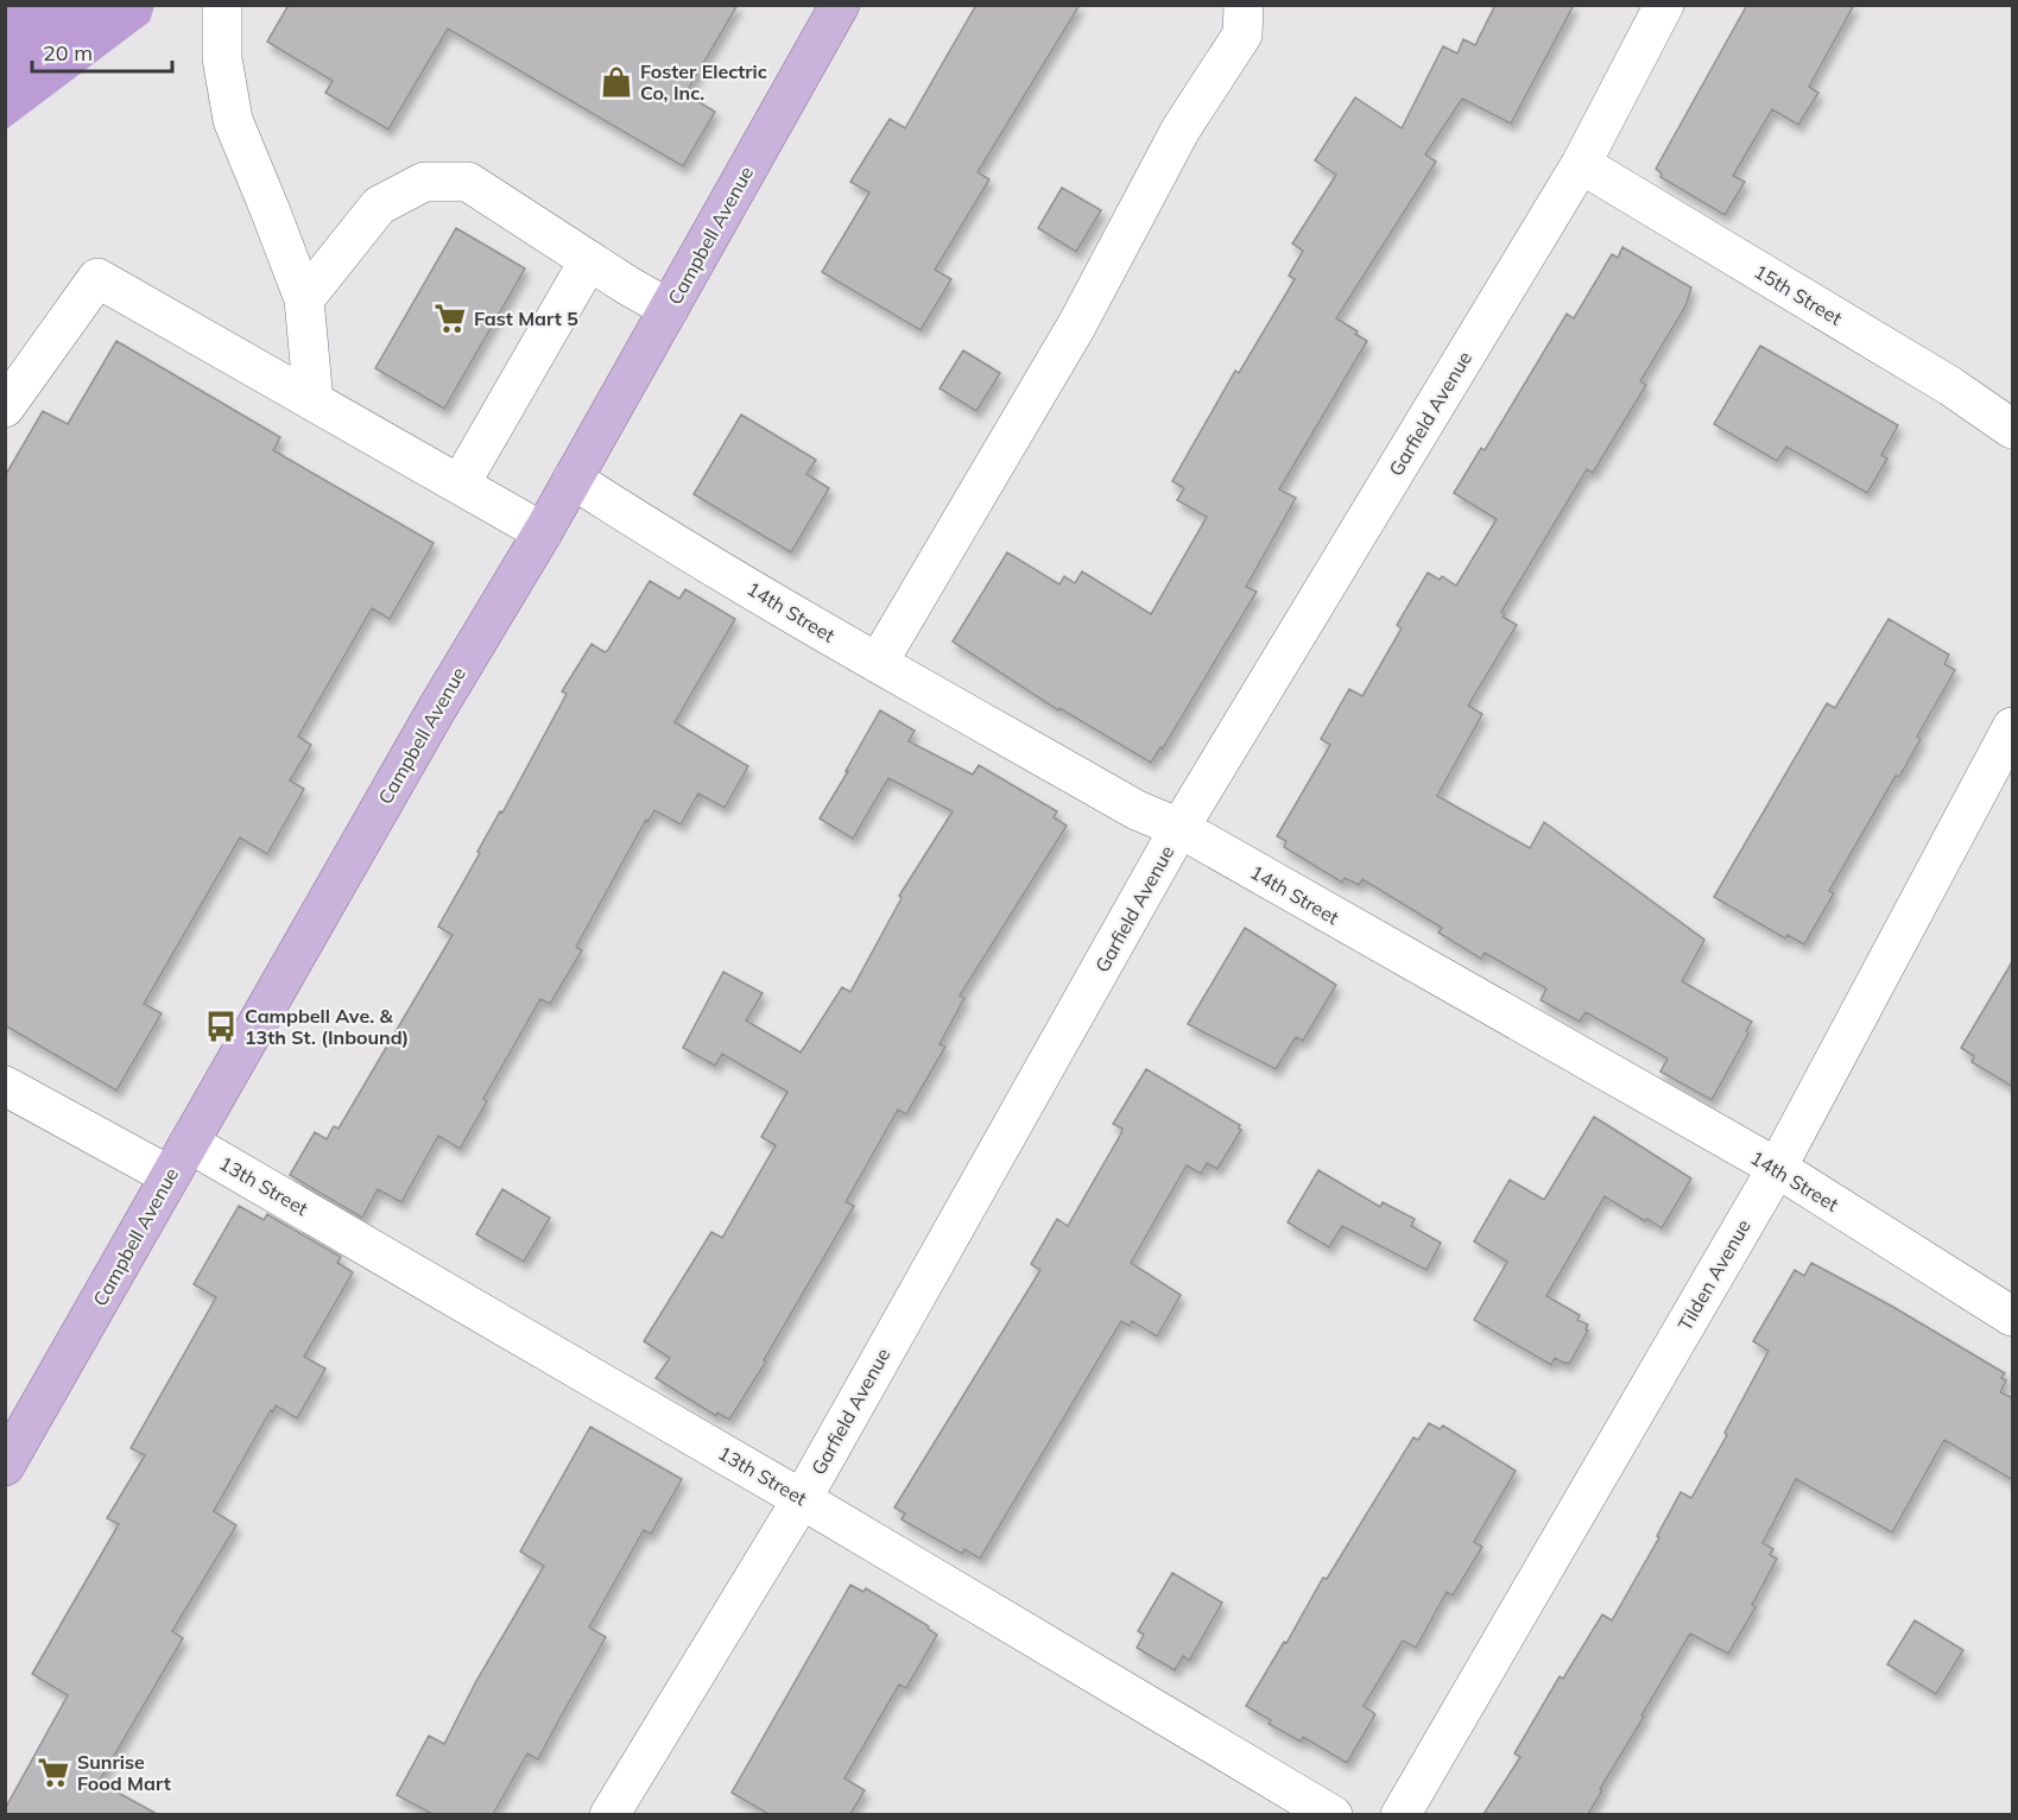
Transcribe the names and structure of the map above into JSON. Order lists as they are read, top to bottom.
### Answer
{
  "streets": {
    "main road": ["Campbell Avenue"],
    "street": [
      "15th Street",
      "Garfield Avenue",
      "14th Street",
      "13th Street",
      "Tilden Avenue"
    ]
  },
  "crossings": [
    ["Campbell Avenue", "14th Street"],
    ["Campbell Avenue", "13th Street"],
    ["15th Street", "Garfield Avenue"],
    ["Garfield Avenue", "14th Street"],
    ["Garfield Avenue", "13th Street"],
    ["14th Street", "Tilden Avenue"]
  ],
  "places": {
    "shop": ["Foster Electric Co, Inc."],
    "supermarket": ["Fast Mart 5", "Sunrise Food Mart"],
    "bus stop": ["Campbell Ave. & 13th St. (Inbound)"]
  },
  "scale_bar": "20 m"
}
